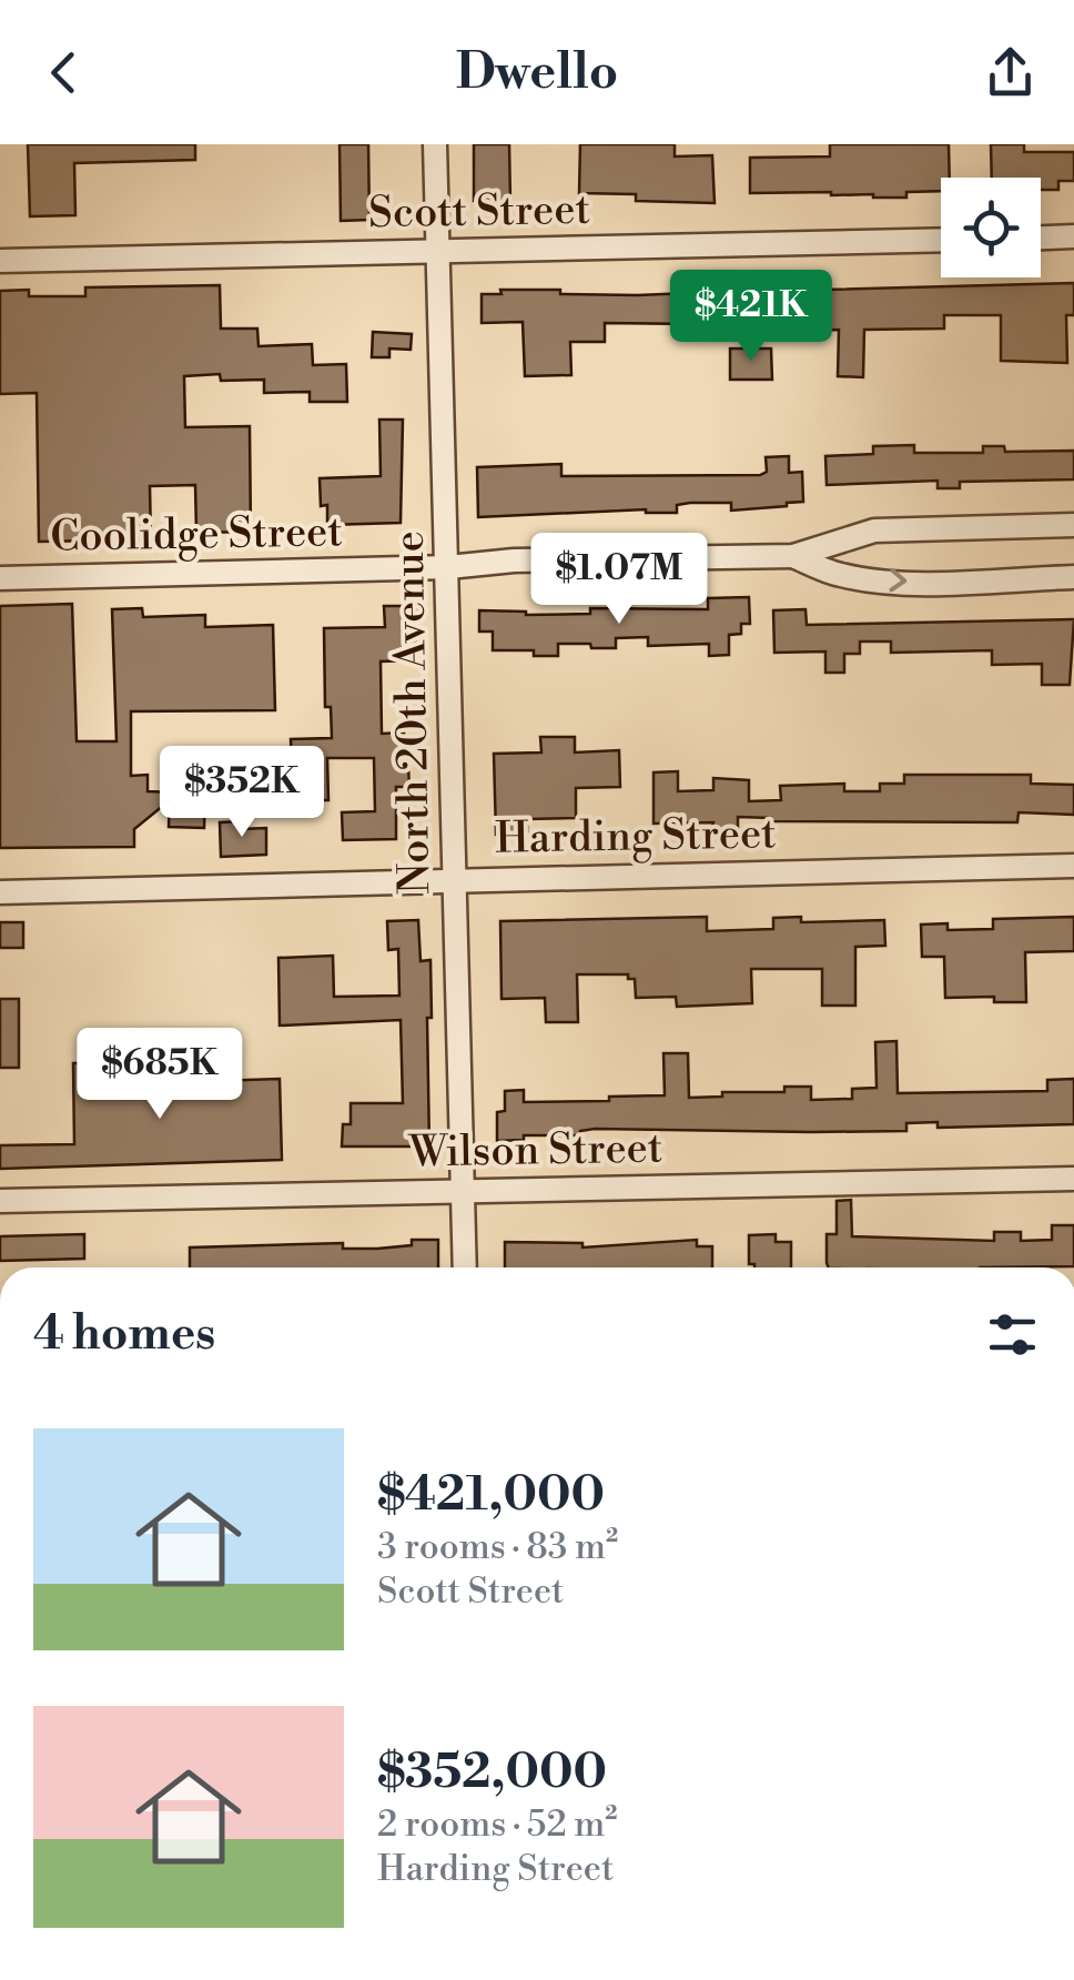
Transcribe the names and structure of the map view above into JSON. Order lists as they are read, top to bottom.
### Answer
{
  "streets": {
    "street": [
      "Scott Street",
      "Coolidge Street",
      "North 20th Avenue",
      "Harding Street",
      "Wilson Street"
    ]
  },
  "crossings": [
    ["Scott Street", "North 20th Avenue"],
    ["Coolidge Street", "North 20th Avenue"],
    ["North 20th Avenue", "Harding Street"],
    ["North 20th Avenue", "Wilson Street"]
  ],
  "page": {
    "header": "Dwello",
    "price": [
      "$421K",
      "$1.07M",
      "$352K",
      "$685K"
    ],
    "heading": "4 homes",
    "list": [
      {
        "name": "$421,000",
        "note": "3 rooms · 83 m² · Scott Street"
      },
      {
        "name": "$352,000",
        "note": "2 rooms · 52 m² · Harding Street"
      }
    ]
  }
}
